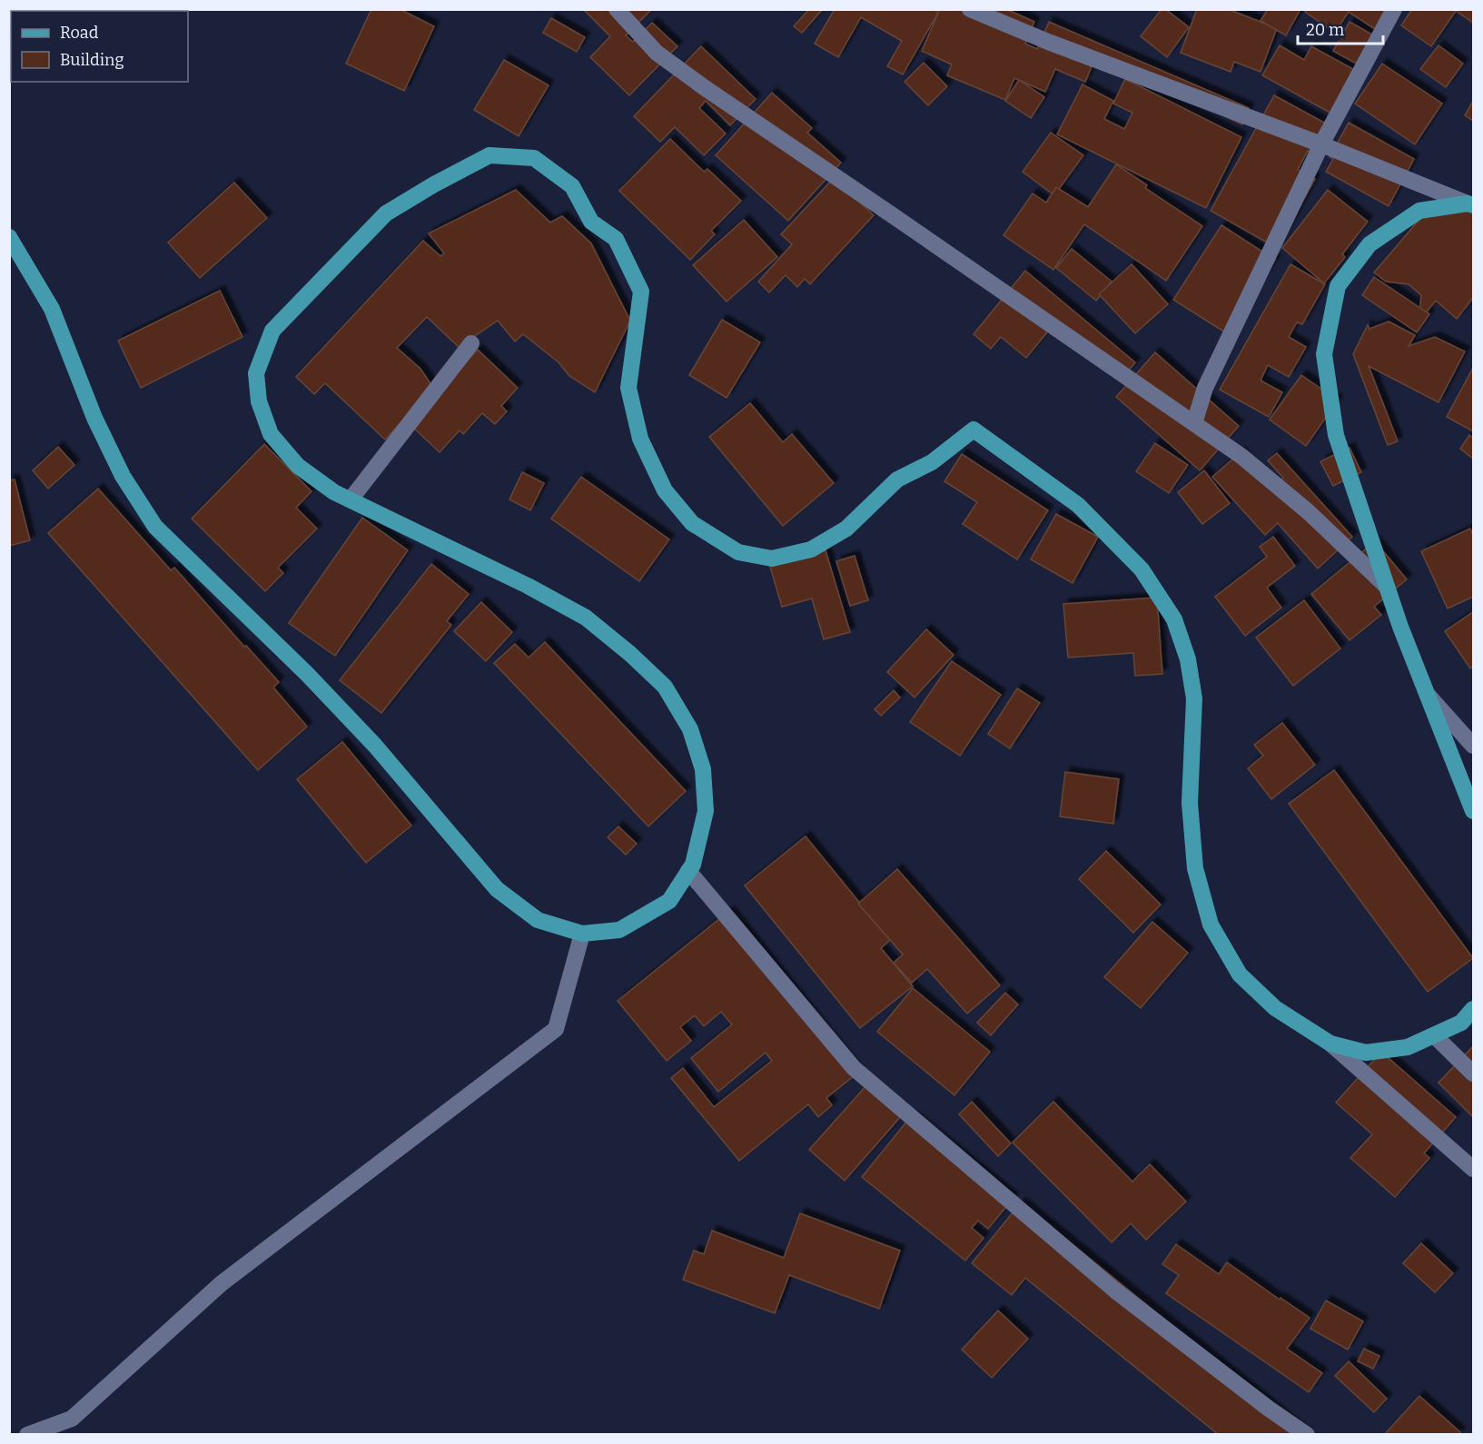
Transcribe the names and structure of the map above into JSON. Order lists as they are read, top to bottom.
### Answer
{
  "legend": ["Road", "Building"],
  "scale_bar": "20 m"
}
